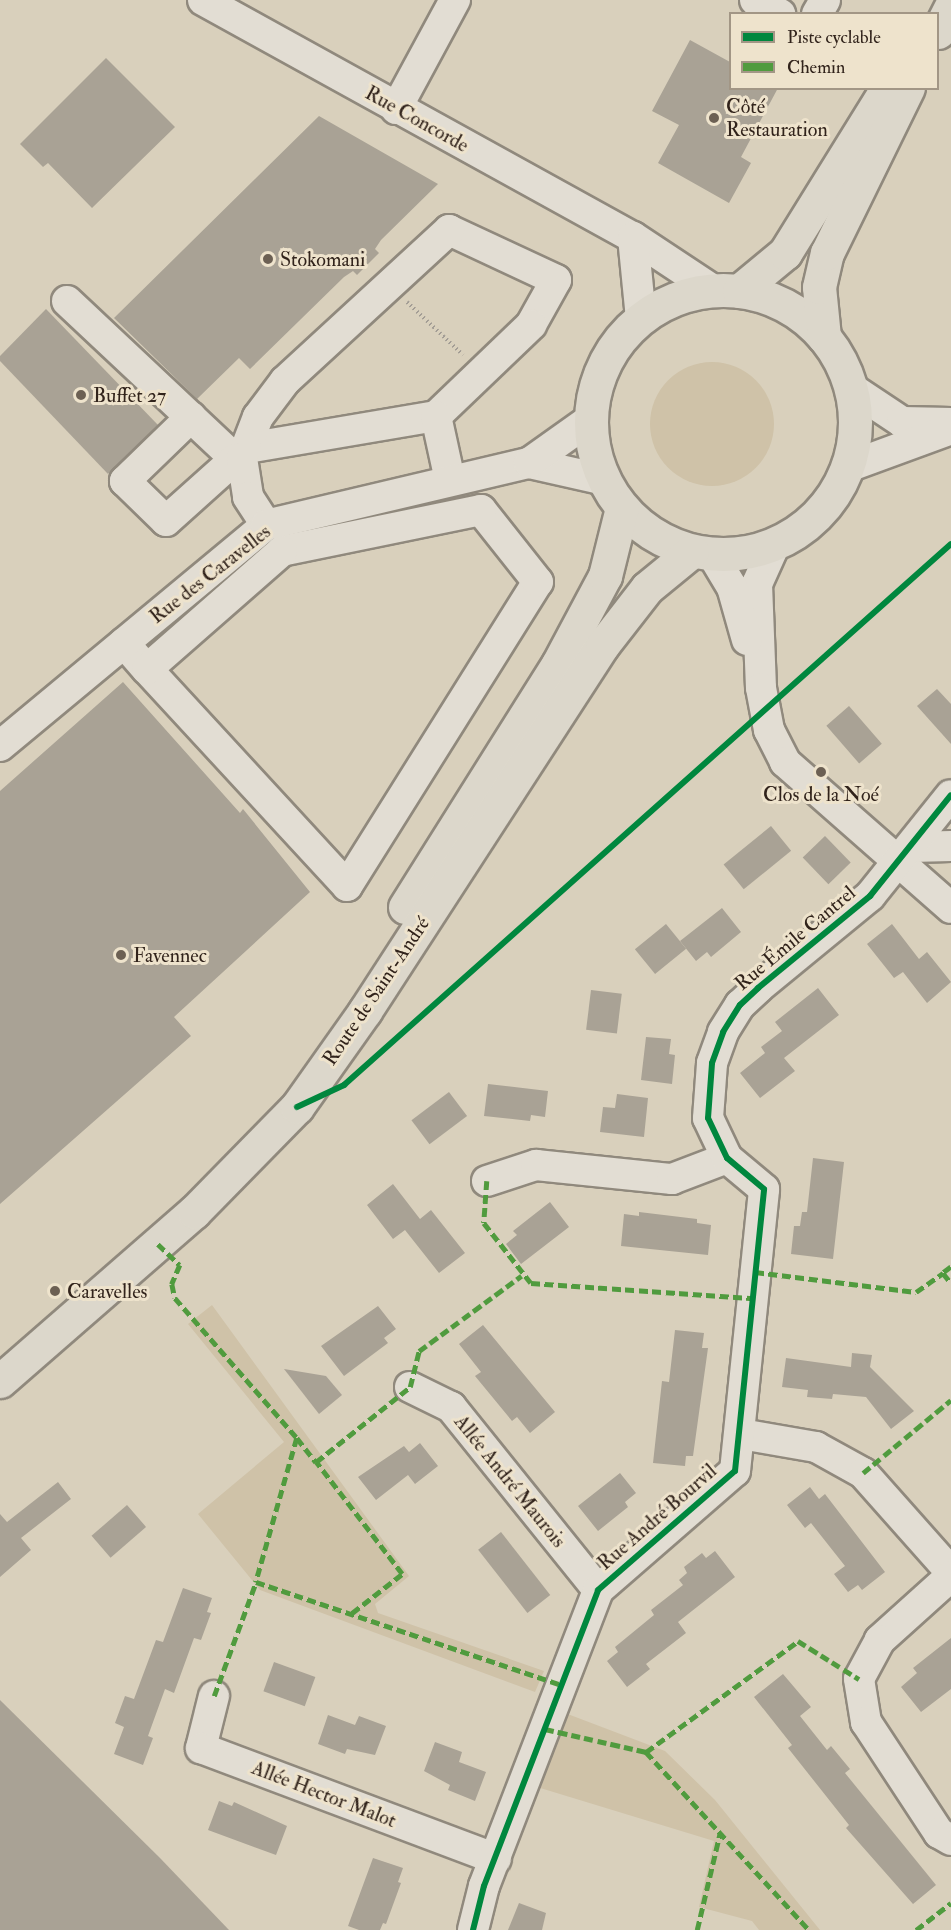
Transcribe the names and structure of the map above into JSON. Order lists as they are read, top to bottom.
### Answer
{
  "streets": {
    "main road": ["Route de Saint-André"],
    "street": [
      "Rue Concorde",
      "Rue des Caravelles",
      "Rue Émile Cantrel",
      "Allée André Maurois",
      "Rue André Bourvil",
      "Allée Hector Malot"
    ]
  },
  "crossings": [
    ["Rue Émile Cantrel", "Rue André Bourvil"],
    ["Allée André Maurois", "Rue André Bourvil"],
    ["Rue André Bourvil", "Allée Hector Malot"]
  ],
  "places": [
    "Côté Restauration",
    "Stokomani",
    "Buffet 27",
    "Clos de la Noé",
    "Favennec",
    "Caravelles"
  ],
  "legend": ["Piste cyclable", "Chemin"]
}
